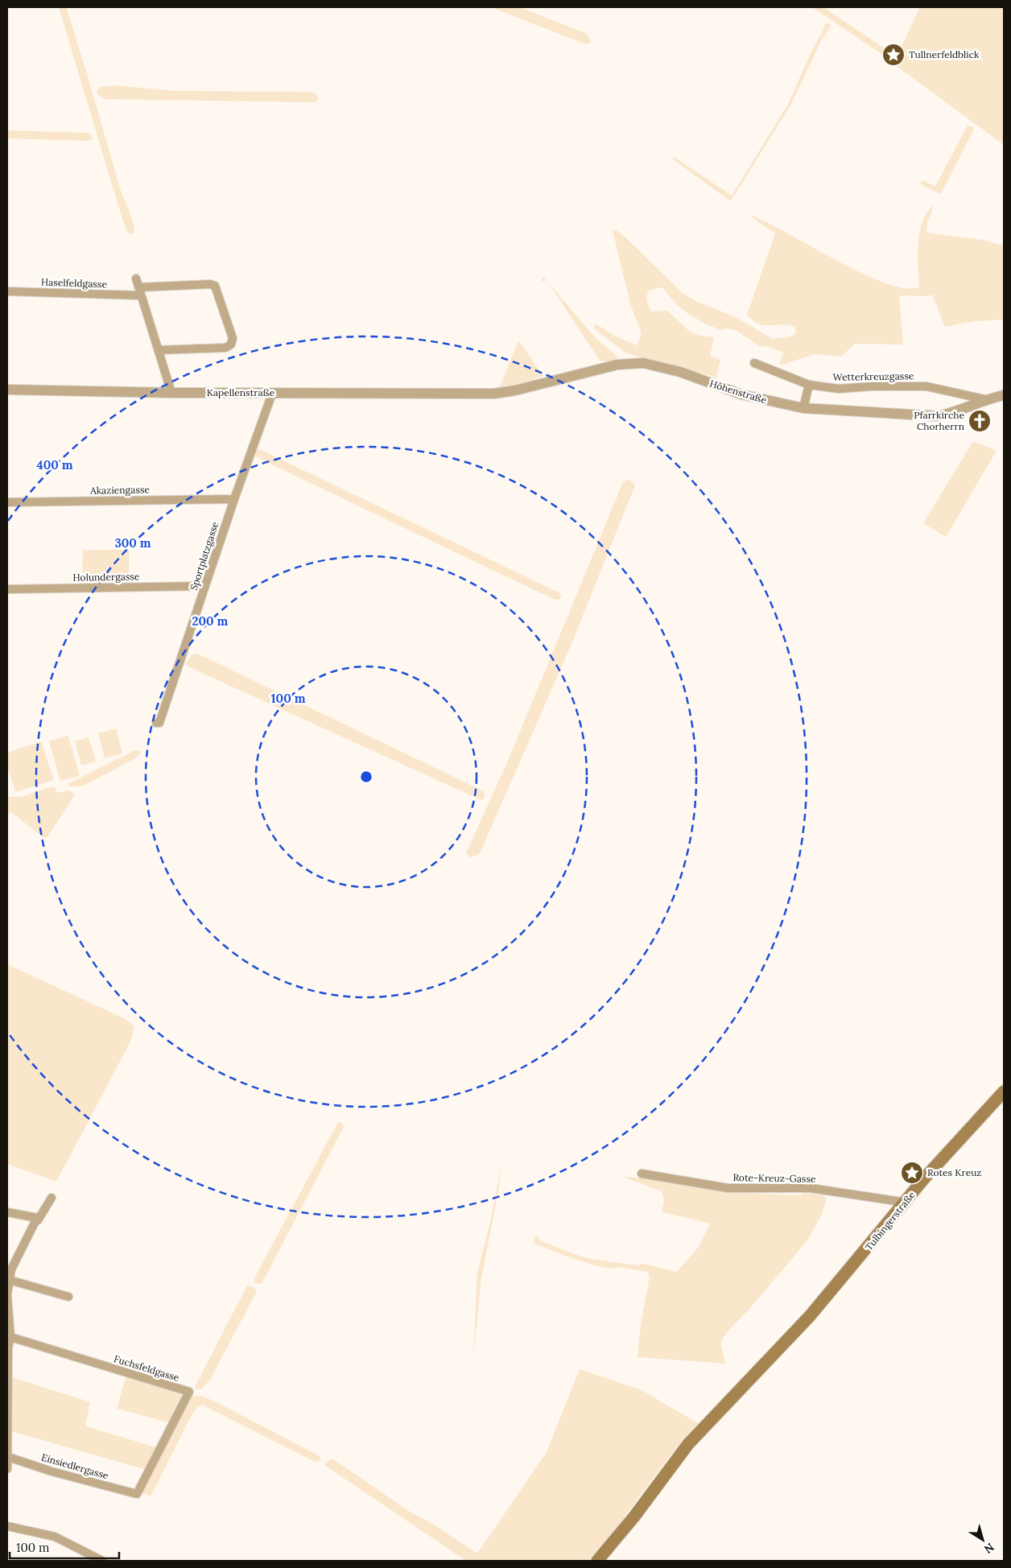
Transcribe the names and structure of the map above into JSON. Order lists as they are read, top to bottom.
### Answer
{
  "streets": {
    "main road": ["Tulbingerstraße"],
    "street": [
      "Haselfeldgasse",
      "Wetterkreuzgasse",
      "Höhenstraße",
      "Kapellenstraße",
      "Akaziengasse",
      "Sportplatzgasse",
      "Holundergasse",
      "Rote-Kreuz-Gasse",
      "Fuchsfeldgasse",
      "Einsiedlergasse"
    ]
  },
  "crossings": [
    ["Wetterkreuzgasse", "Höhenstraße"],
    ["Höhenstraße", "Kapellenstraße"],
    ["Kapellenstraße", "Sportplatzgasse"],
    ["Akaziengasse", "Sportplatzgasse"],
    ["Sportplatzgasse", "Holundergasse"],
    ["Rote-Kreuz-Gasse", "Tulbingerstraße"],
    ["Fuchsfeldgasse", "Einsiedlergasse"]
  ],
  "places": {
    "place": ["Tullnerfeldblick", "Rotes Kreuz"],
    "church": ["Pfarrkirche Chorherrn"]
  },
  "scale_bar": "100 m",
  "north": "bottom right",
  "rings": [
    "400 m",
    "300 m",
    "200 m",
    "100 m"
  ]
}
